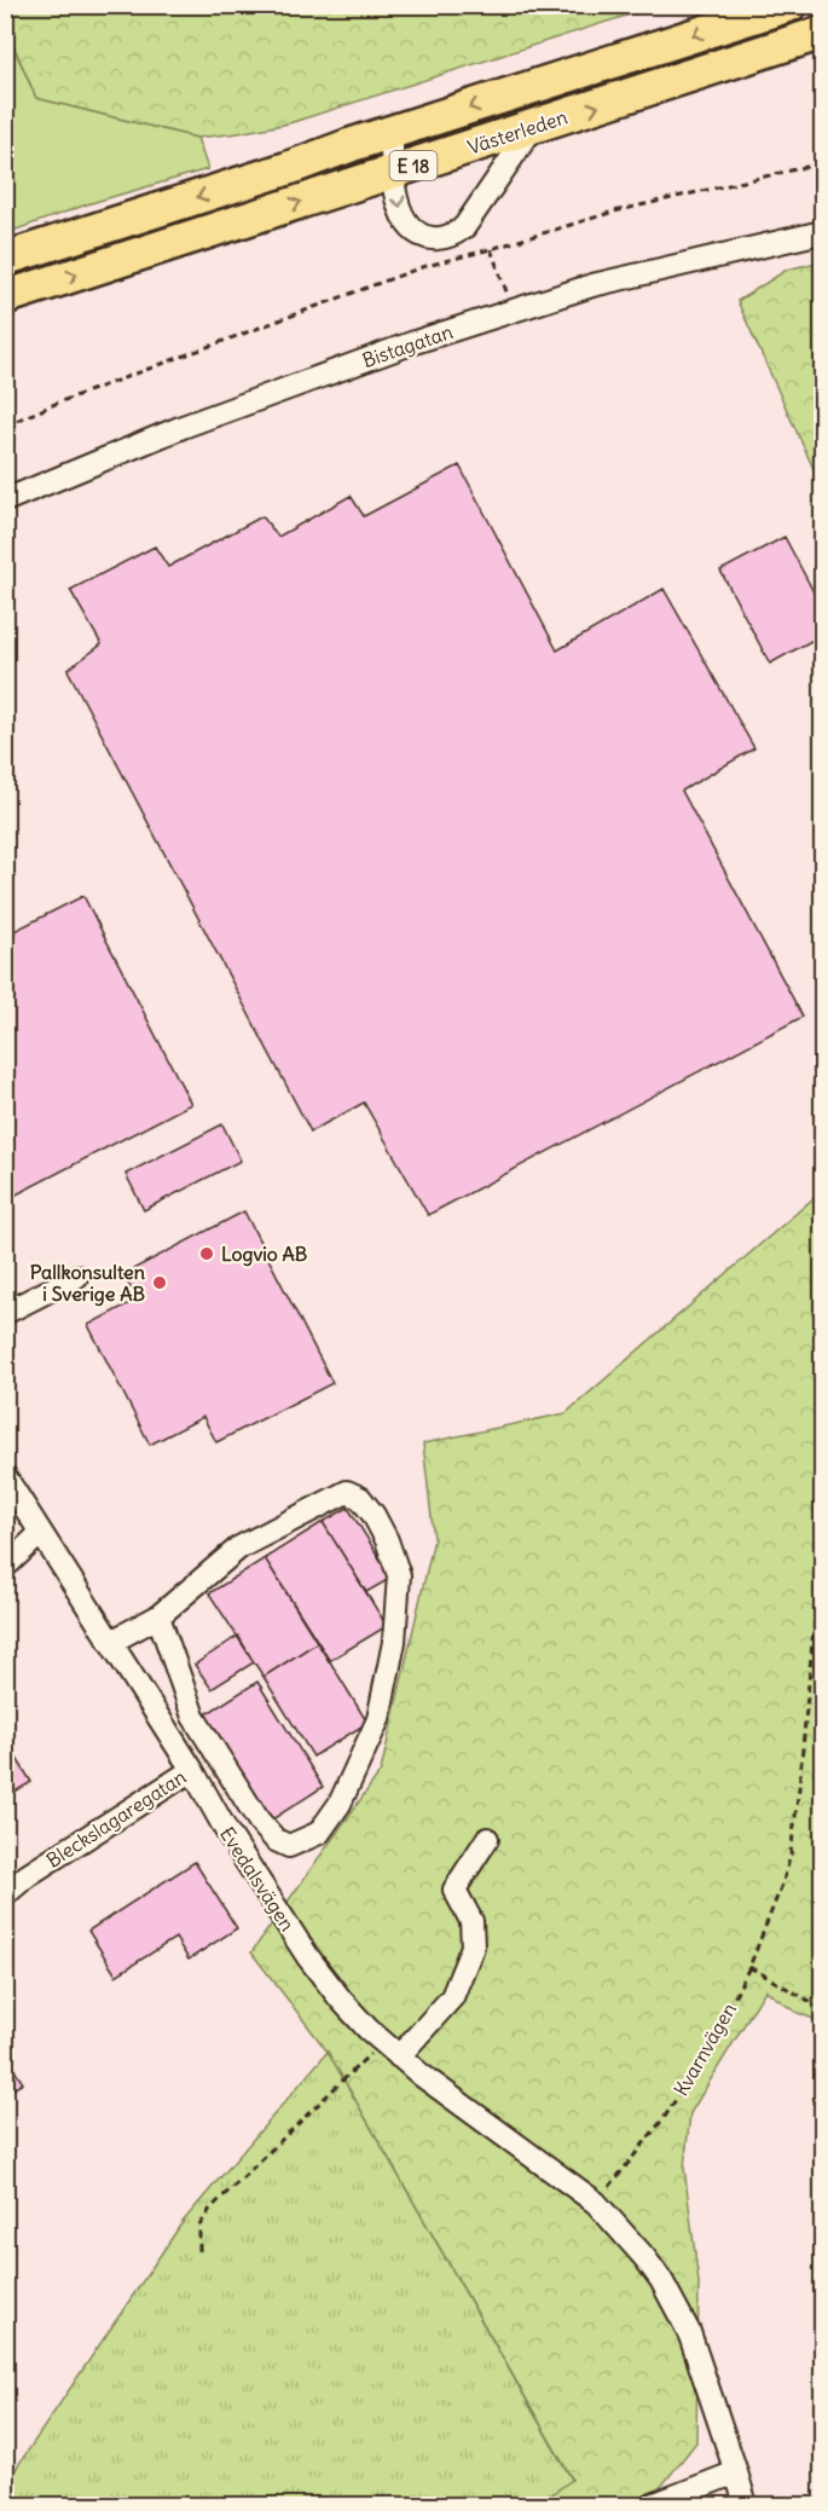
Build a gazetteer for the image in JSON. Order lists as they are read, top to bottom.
{
  "streets": {
    "highway": ["Västerleden", "E 18"],
    "street": ["Bistagatan", "Bleckslagaregatan", "Evedalsvägen"],
    "path": ["Kvarnvägen"]
  },
  "crossings": [
    ["Bleckslagaregatan", "Evedalsvägen"],
    ["Evedalsvägen", "Kvarnvägen"]
  ],
  "places": ["Logvio AB", "Pallkonsulten i Sverige AB"]
}
